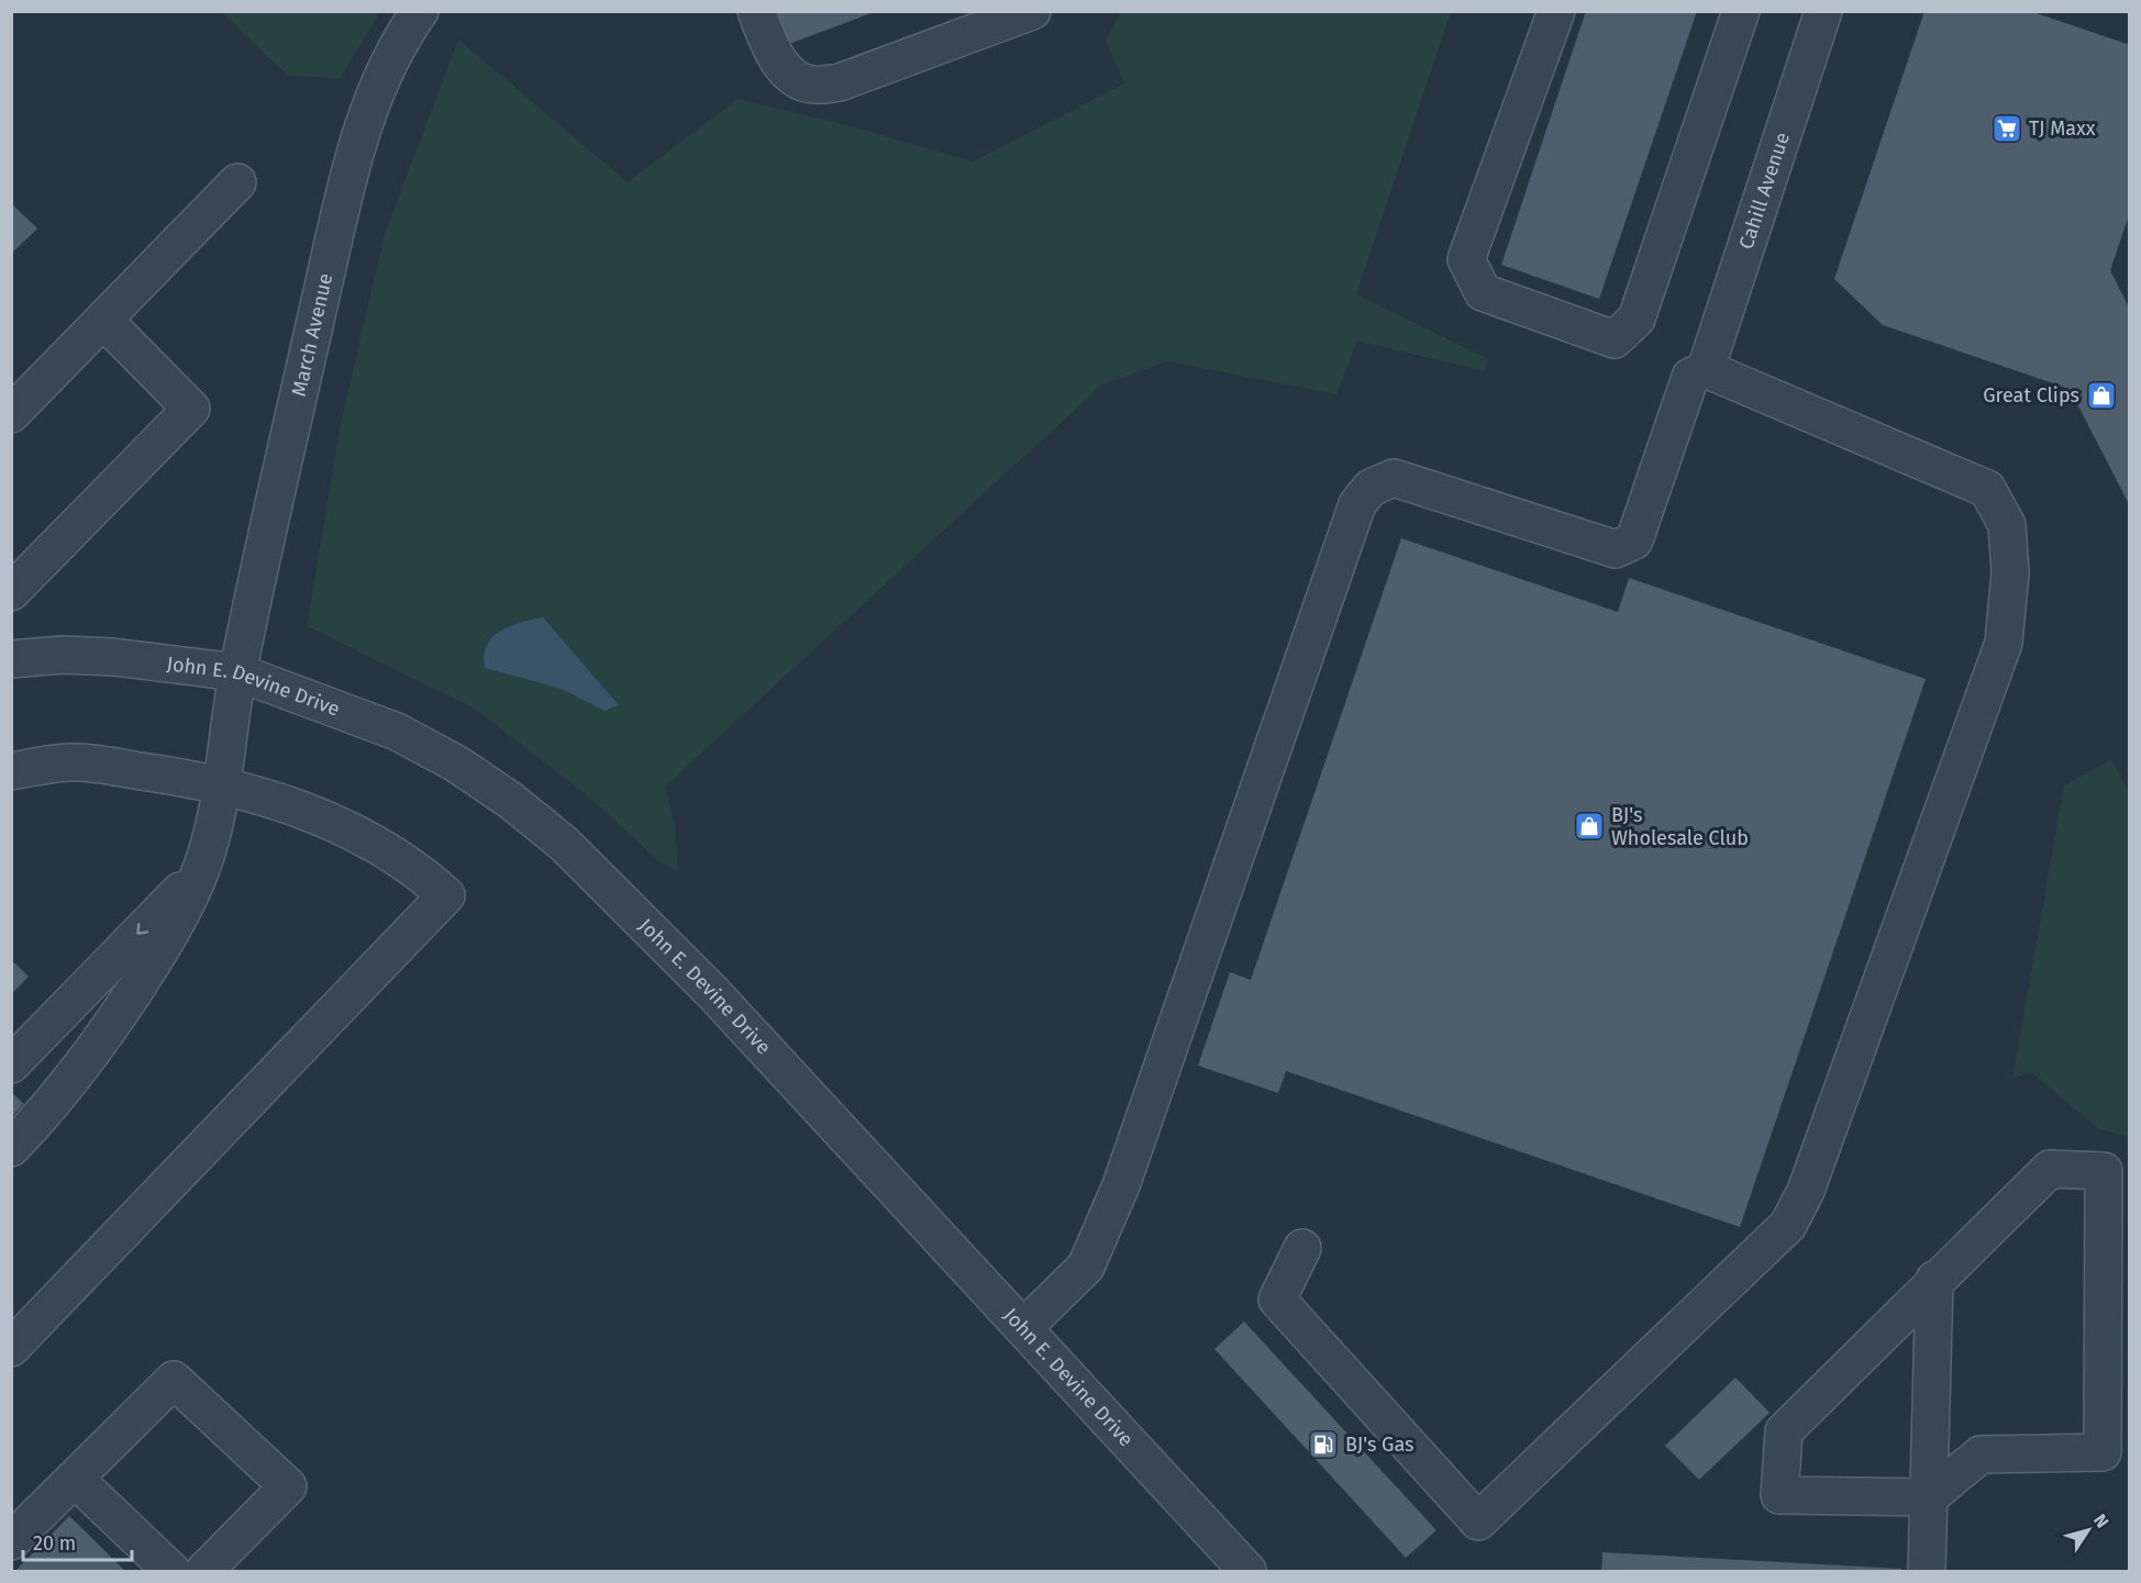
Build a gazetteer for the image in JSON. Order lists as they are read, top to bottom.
{
  "streets": {
    "street": ["Cahill Avenue", "March Avenue", "John E. Devine Drive"]
  },
  "crossings": [
    ["March Avenue", "John E. Devine Drive"]
  ],
  "places": {
    "supermarket": ["TJ Maxx"],
    "shop": ["Great Clips", "BJ's Wholesale Club"],
    "fuel station": ["BJ's Gas"]
  },
  "scale_bar": "20 m",
  "north": "top right"
}
